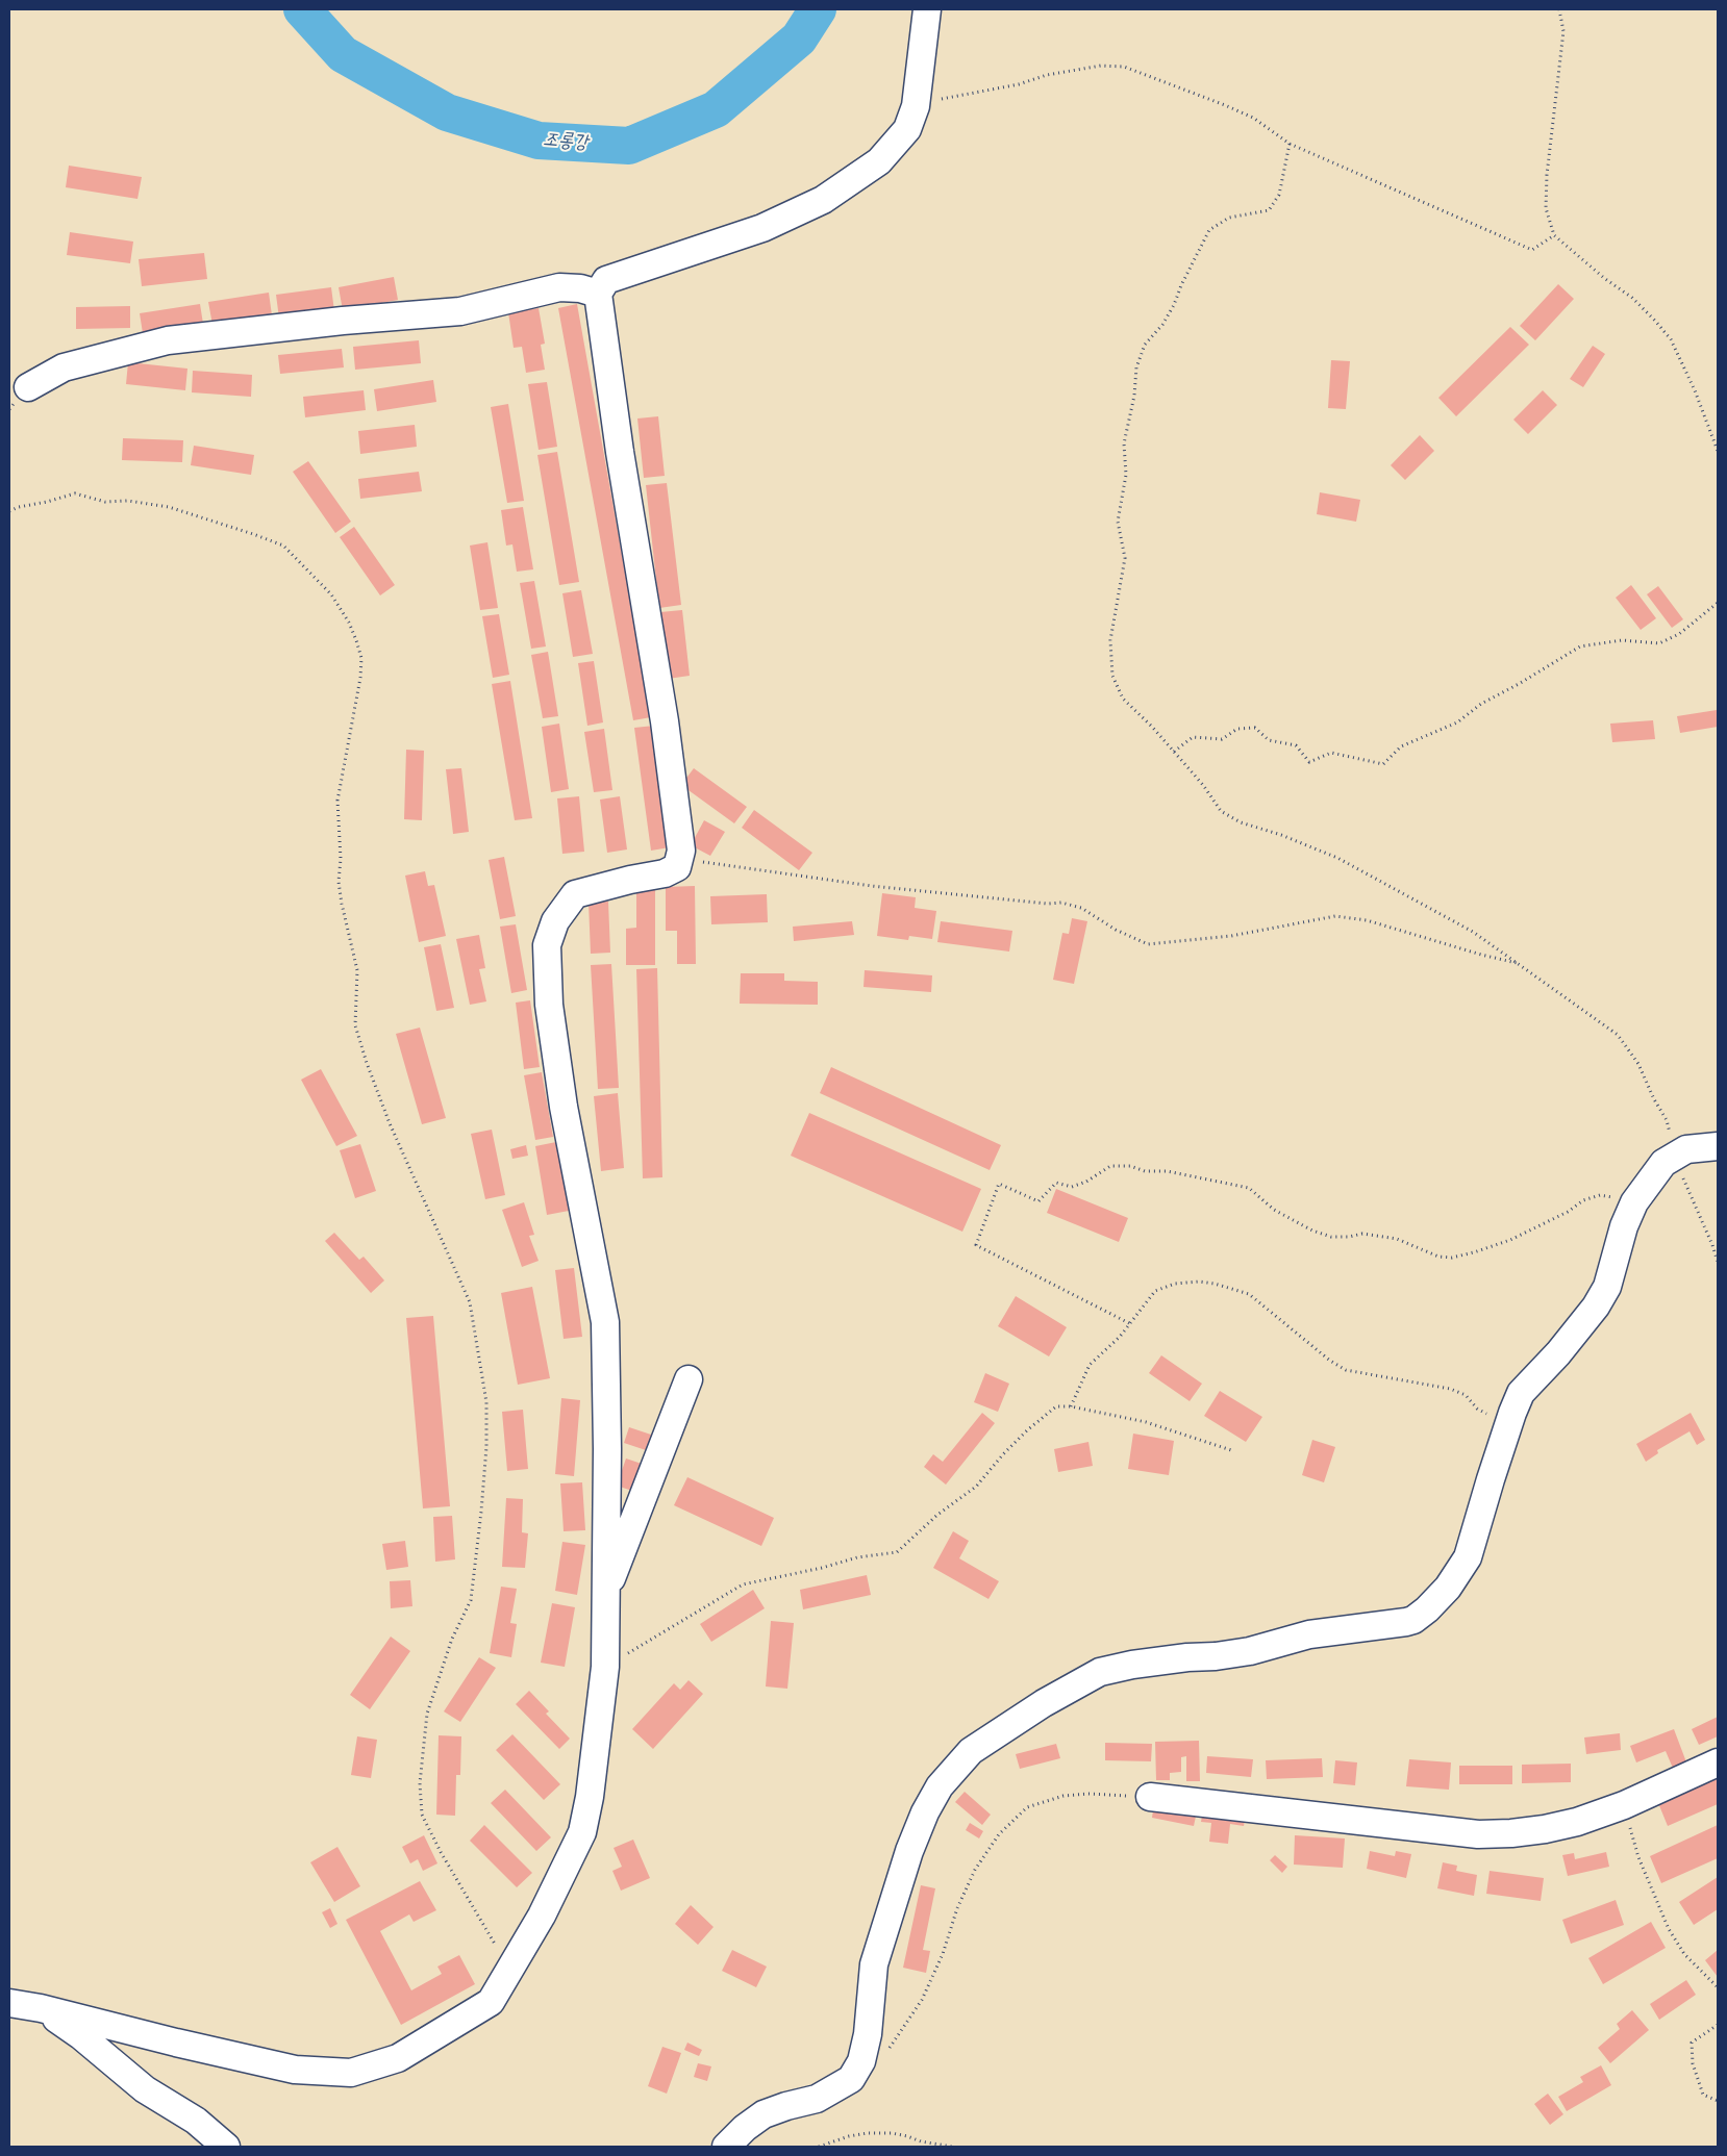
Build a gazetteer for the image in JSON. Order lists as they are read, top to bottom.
{
  "water": ["조롱강"]
}
